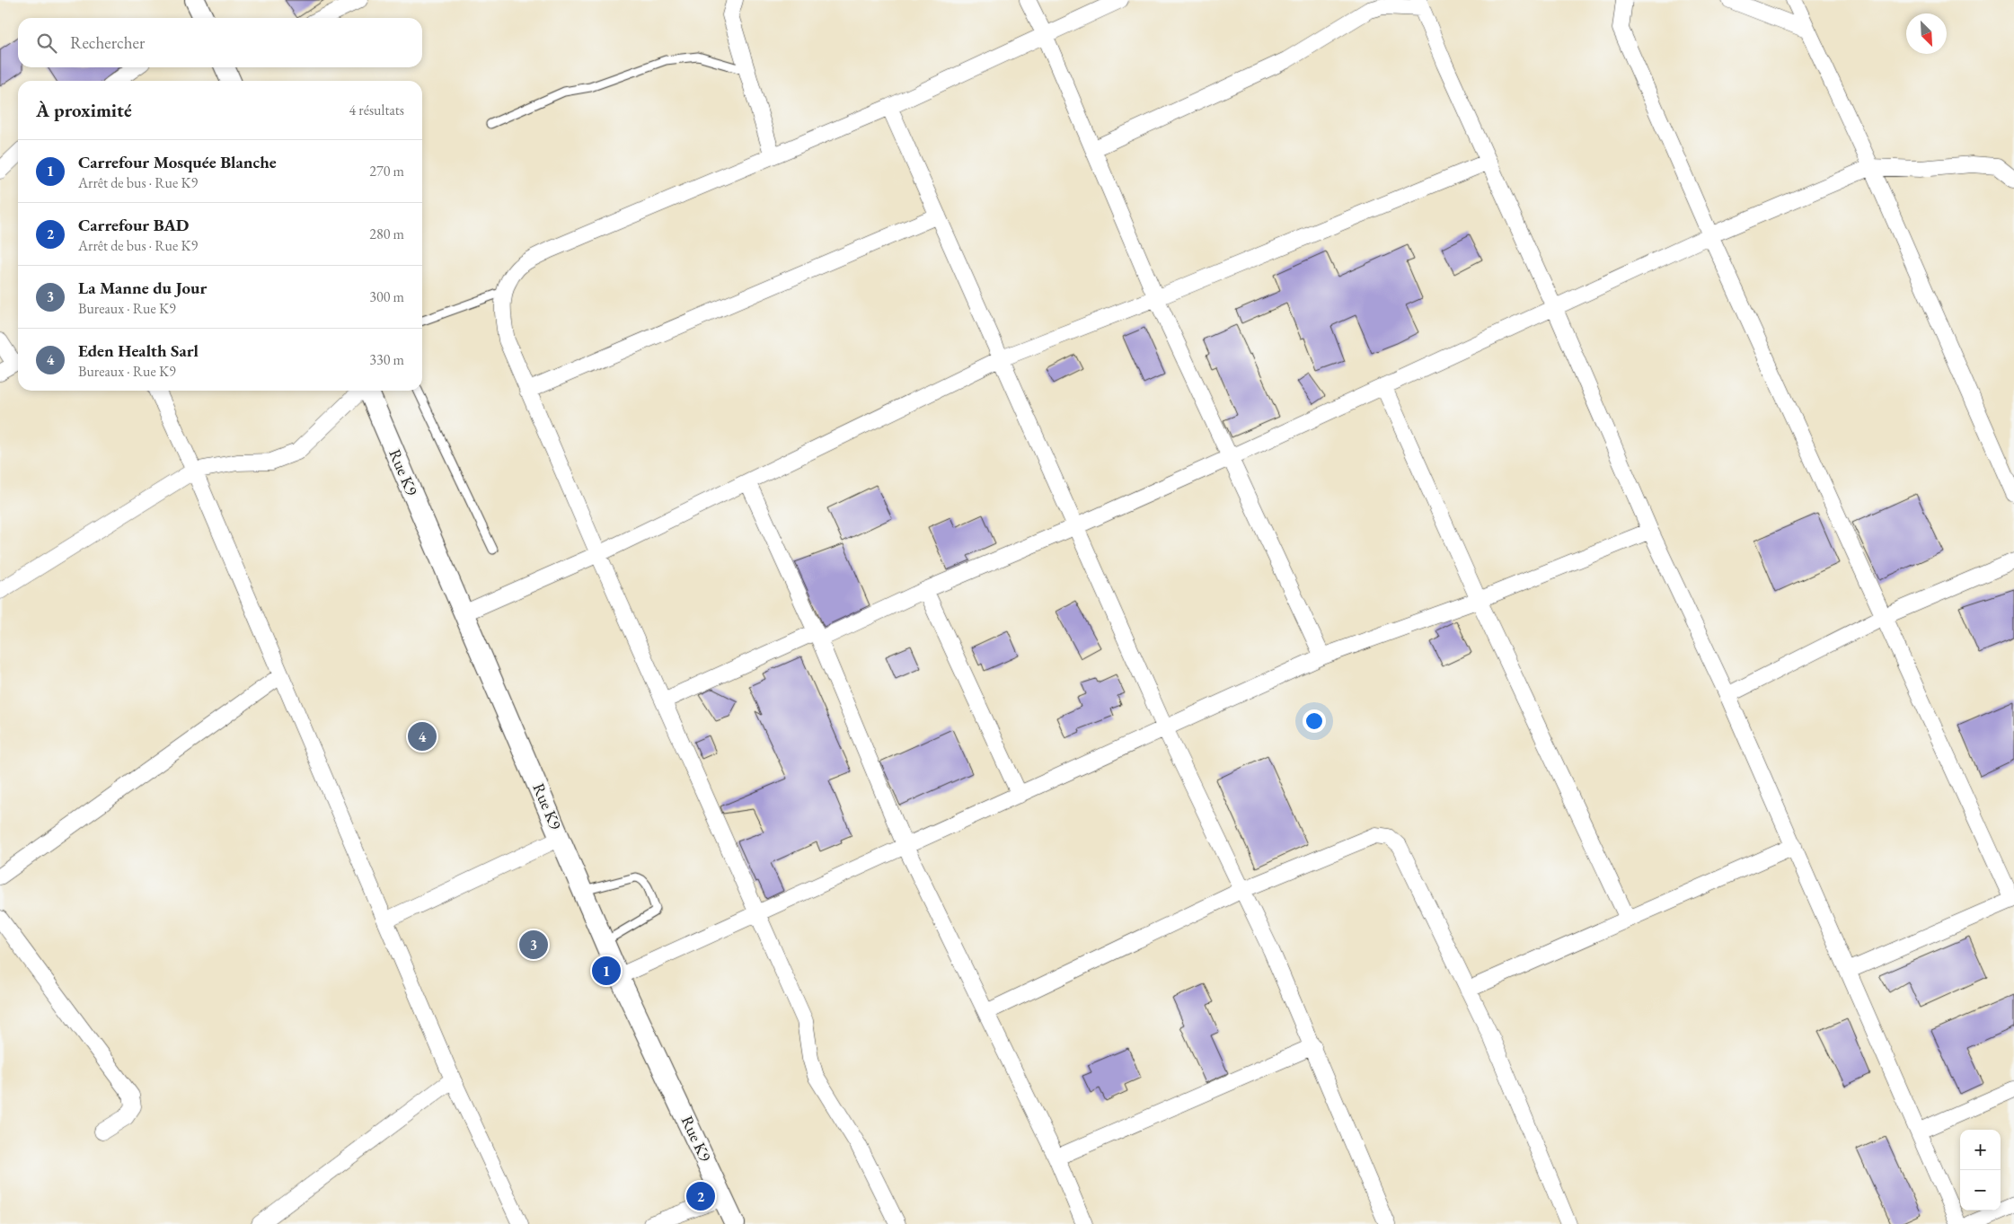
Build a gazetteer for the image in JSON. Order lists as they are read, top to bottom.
{
  "streets": {
    "street": ["Rue K9"]
  },
  "north": "bottom right",
  "page": {
    "search": "Rechercher",
    "heading": ["À proximité", "4 résultats"],
    "list": [
      {
        "mark": "1",
        "name": "Carrefour Mosquée Blanche",
        "note": "Arrêt de bus · Rue K9",
        "value": "270 m"
      },
      {
        "mark": "2",
        "name": "Carrefour BAD",
        "note": "Arrêt de bus · Rue K9",
        "value": "280 m"
      },
      {
        "mark": "3",
        "name": "La Manne du Jour",
        "note": "Bureaux · Rue K9",
        "value": "300 m"
      },
      {
        "mark": "4",
        "name": "Eden Health Sarl",
        "note": "Bureaux · Rue K9",
        "value": "330 m"
      }
    ],
    "pins": [
      "4",
      "3",
      "1",
      "2"
    ],
    "map_buttons": ["+", "−"]
  }
}
